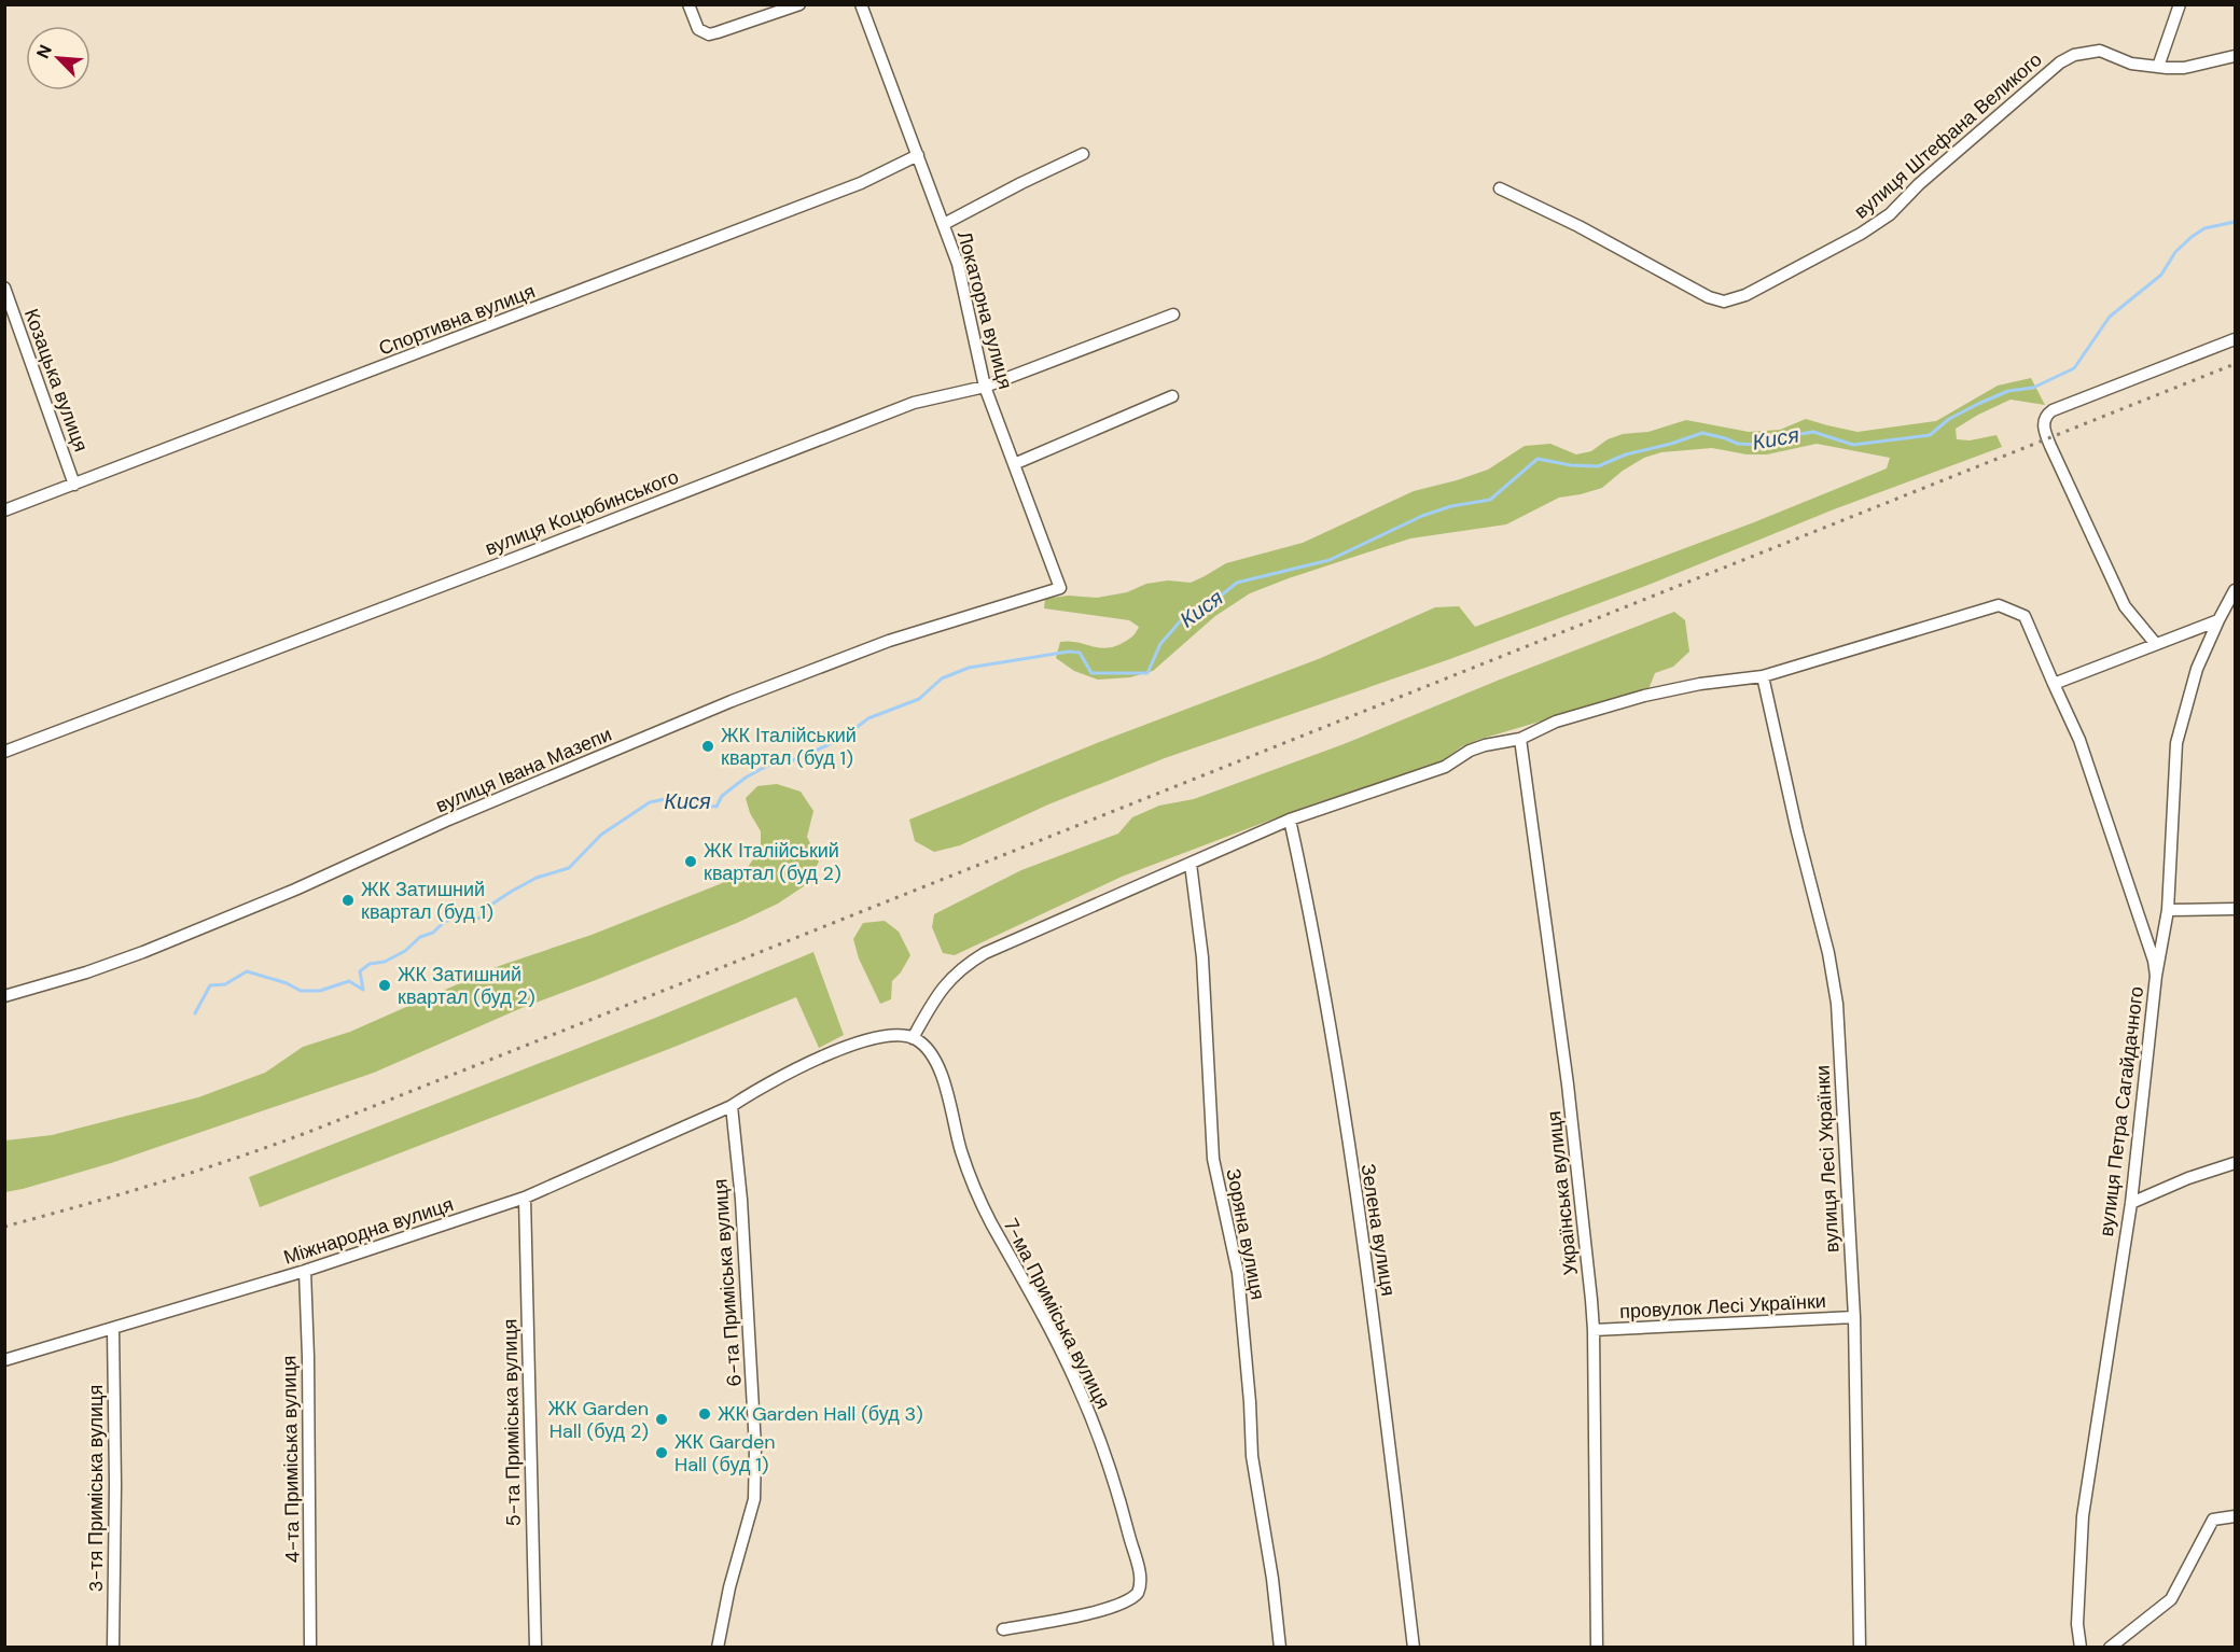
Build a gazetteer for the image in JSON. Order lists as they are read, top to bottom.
{
  "streets": {
    "street": [
      "вулиця Штефана Великого",
      "Локаторна вулиця",
      "Спортивна вулиця",
      "Козацька вулиця",
      "вулиця Коцюбинського",
      "вулиця Івана Мазепи",
      "вулиця Петра Сагайдачного",
      "вулиця Лесі Українки",
      "Українська вулиця",
      "Зелена вулиця",
      "Міжнародна вулиця",
      "Зоряна вулиця",
      "6-та Приміська вулиця",
      "провулок Лесі Українки",
      "7-ма Приміська вулиця",
      "5-та Приміська вулиця",
      "4-та Приміська вулиця",
      "3-тя Приміська вулиця"
    ]
  },
  "crossings": [
    ["Локаторна вулиця", "Спортивна вулиця"],
    ["Локаторна вулиця", "вулиця Коцюбинського"],
    ["Локаторна вулиця", "вулиця Івана Мазепи"],
    ["Спортивна вулиця", "Козацька вулиця"],
    ["вулиця Лесі Українки", "провулок Лесі Українки"],
    ["Українська вулиця", "провулок Лесі Українки"],
    ["Міжнародна вулиця", "6-та Приміська вулиця"],
    ["Міжнародна вулиця", "7-ма Приміська вулиця"],
    ["Міжнародна вулиця", "5-та Приміська вулиця"],
    ["Міжнародна вулиця", "4-та Приміська вулиця"],
    ["Міжнародна вулиця", "3-тя Приміська вулиця"]
  ],
  "water": ["Кися"],
  "places": [
    "ЖК Італійський квартал (буд 1)",
    "ЖК Італійський квартал (буд 2)",
    "ЖК Затишний квартал (буд 1)",
    "ЖК Затишний квартал (буд 2)",
    "ЖК Garden Hall (буд 3)",
    "ЖК Garden Hall (буд 2)",
    "ЖК Garden Hall (буд 1)"
  ],
  "north": "top left"
}
